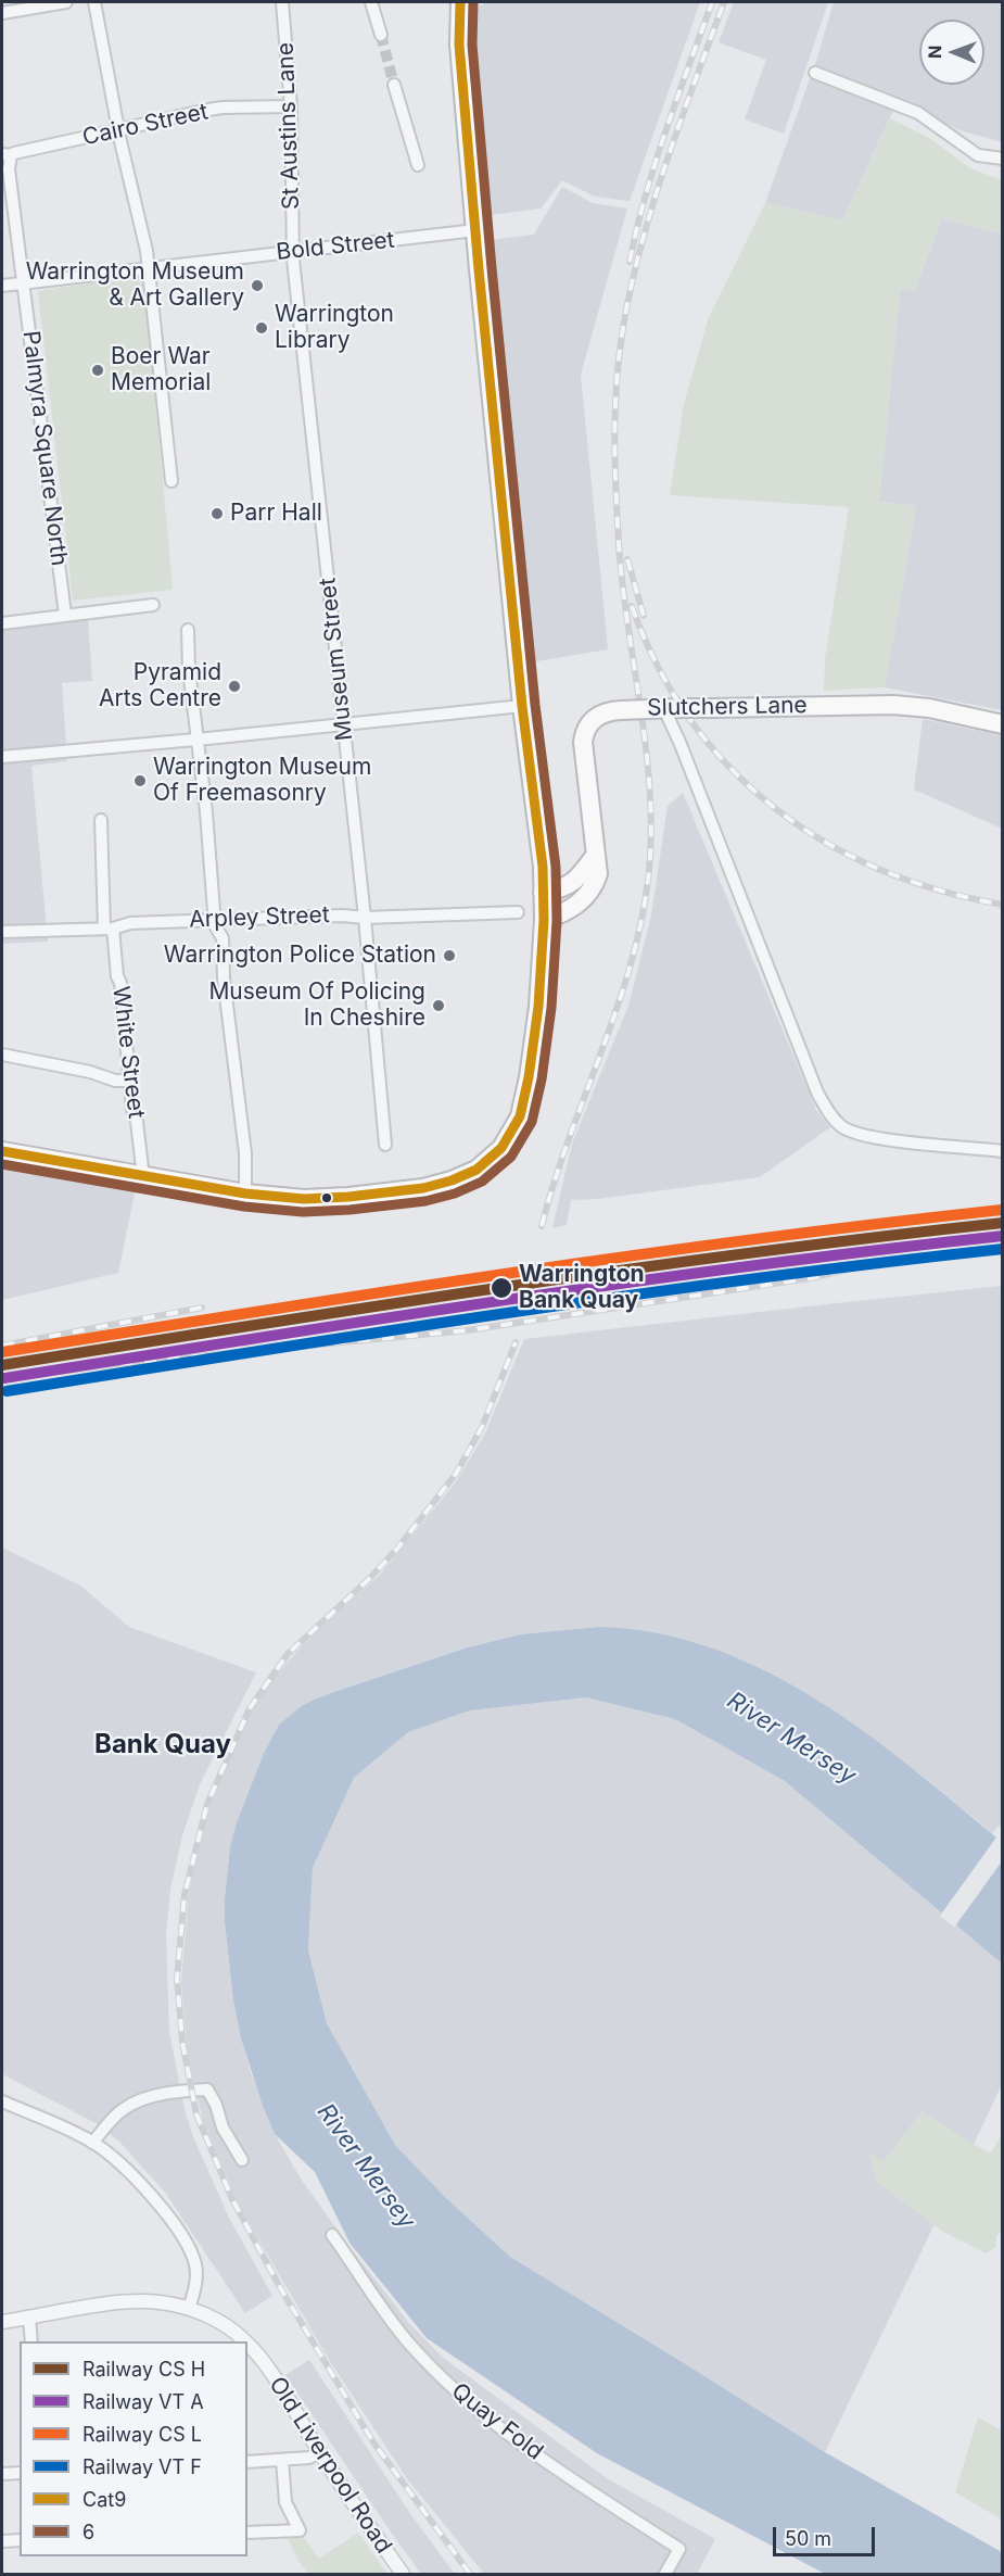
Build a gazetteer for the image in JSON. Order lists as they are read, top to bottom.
{
  "streets": {
    "highway": ["Slutchers Lane"],
    "street": [
      "Cairo Street",
      "St Austins Lane",
      "Bold Street",
      "Palmyra Square North",
      "Museum Street",
      "Arpley Street",
      "White Street",
      "Quay Fold",
      "Old Liverpool Road"
    ]
  },
  "crossings": [
    ["Cairo Street", "St Austins Lane"],
    ["Cairo Street", "Palmyra Square North"],
    ["St Austins Lane", "Bold Street"],
    ["St Austins Lane", "Museum Street"],
    ["Bold Street", "Palmyra Square North"],
    ["Bold Street", "Museum Street"],
    ["Museum Street", "Arpley Street"],
    ["Arpley Street", "White Street"]
  ],
  "districts": ["Bank Quay"],
  "water": ["River Mersey"],
  "places": [
    "Warrington Museum & Art Gallery",
    "Warrington Library",
    "Boer War Memorial",
    "Parr Hall",
    "Pyramid Arts Centre",
    "Warrington Museum Of Freemasonry",
    "Warrington Police Station",
    "Museum Of Policing In Cheshire",
    "Warrington Bank Quay"
  ],
  "lines": ["transit line Cat9", "transit line 6"],
  "legend": [
    "Railway CS H",
    "Railway VT A",
    "Railway CS L",
    "Railway VT F",
    "Cat9",
    "6"
  ],
  "scale_bar": "50 m",
  "north": "left"
}
